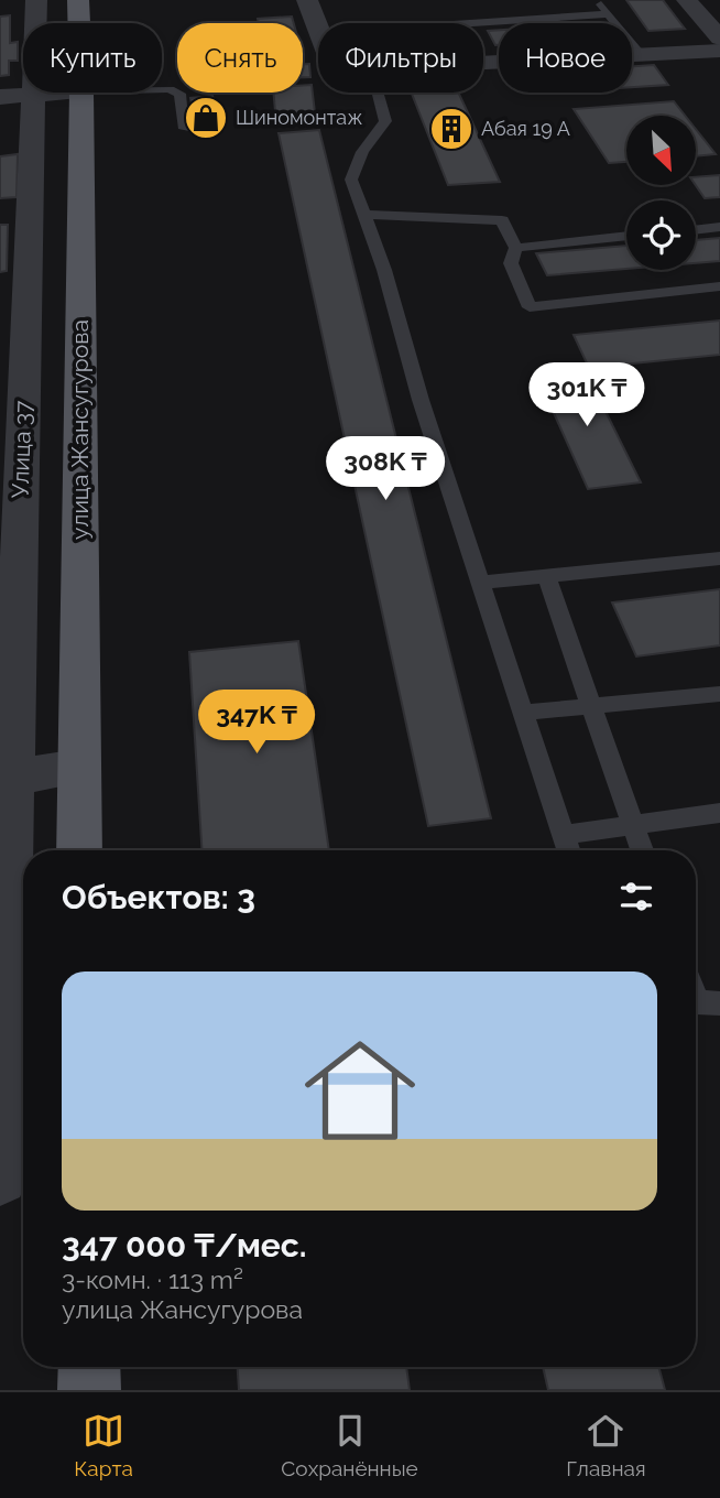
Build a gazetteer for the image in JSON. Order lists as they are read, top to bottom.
{
  "streets": {
    "main road": ["улица Жансугурова"],
    "street": ["Улица 37"]
  },
  "places": {
    "shop": ["Шиномонтаж"],
    "building": ["Абая 19 А"]
  },
  "north": "bottom right",
  "page": {
    "chip": [
      "Купить",
      "Снять",
      "Фильтры",
      "Новое"
    ],
    "price": ["301K ₸", "308K ₸", "347K ₸"],
    "heading": "Объектов: 3",
    "list": [
      {
        "name": "347 000 ₸/мес.",
        "note": "3-комн. · 113 m² · улица Жансугурова"
      }
    ],
    "tabs": ["Карта", "Сохранённые", "Главная"]
  }
}
